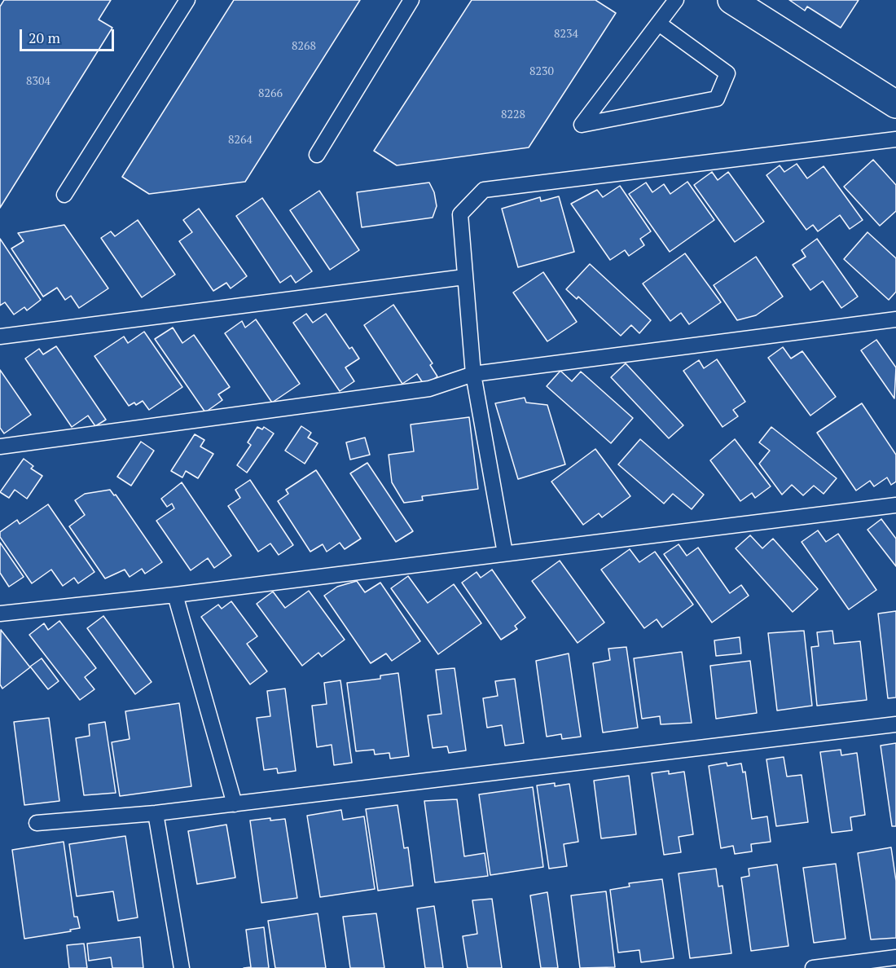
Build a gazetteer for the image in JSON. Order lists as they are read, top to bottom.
{
  "house_numbers": [
    "8234",
    "8268",
    "8230",
    "8304",
    "8266",
    "8228",
    "8264"
  ],
  "scale_bar": "20 m"
}
